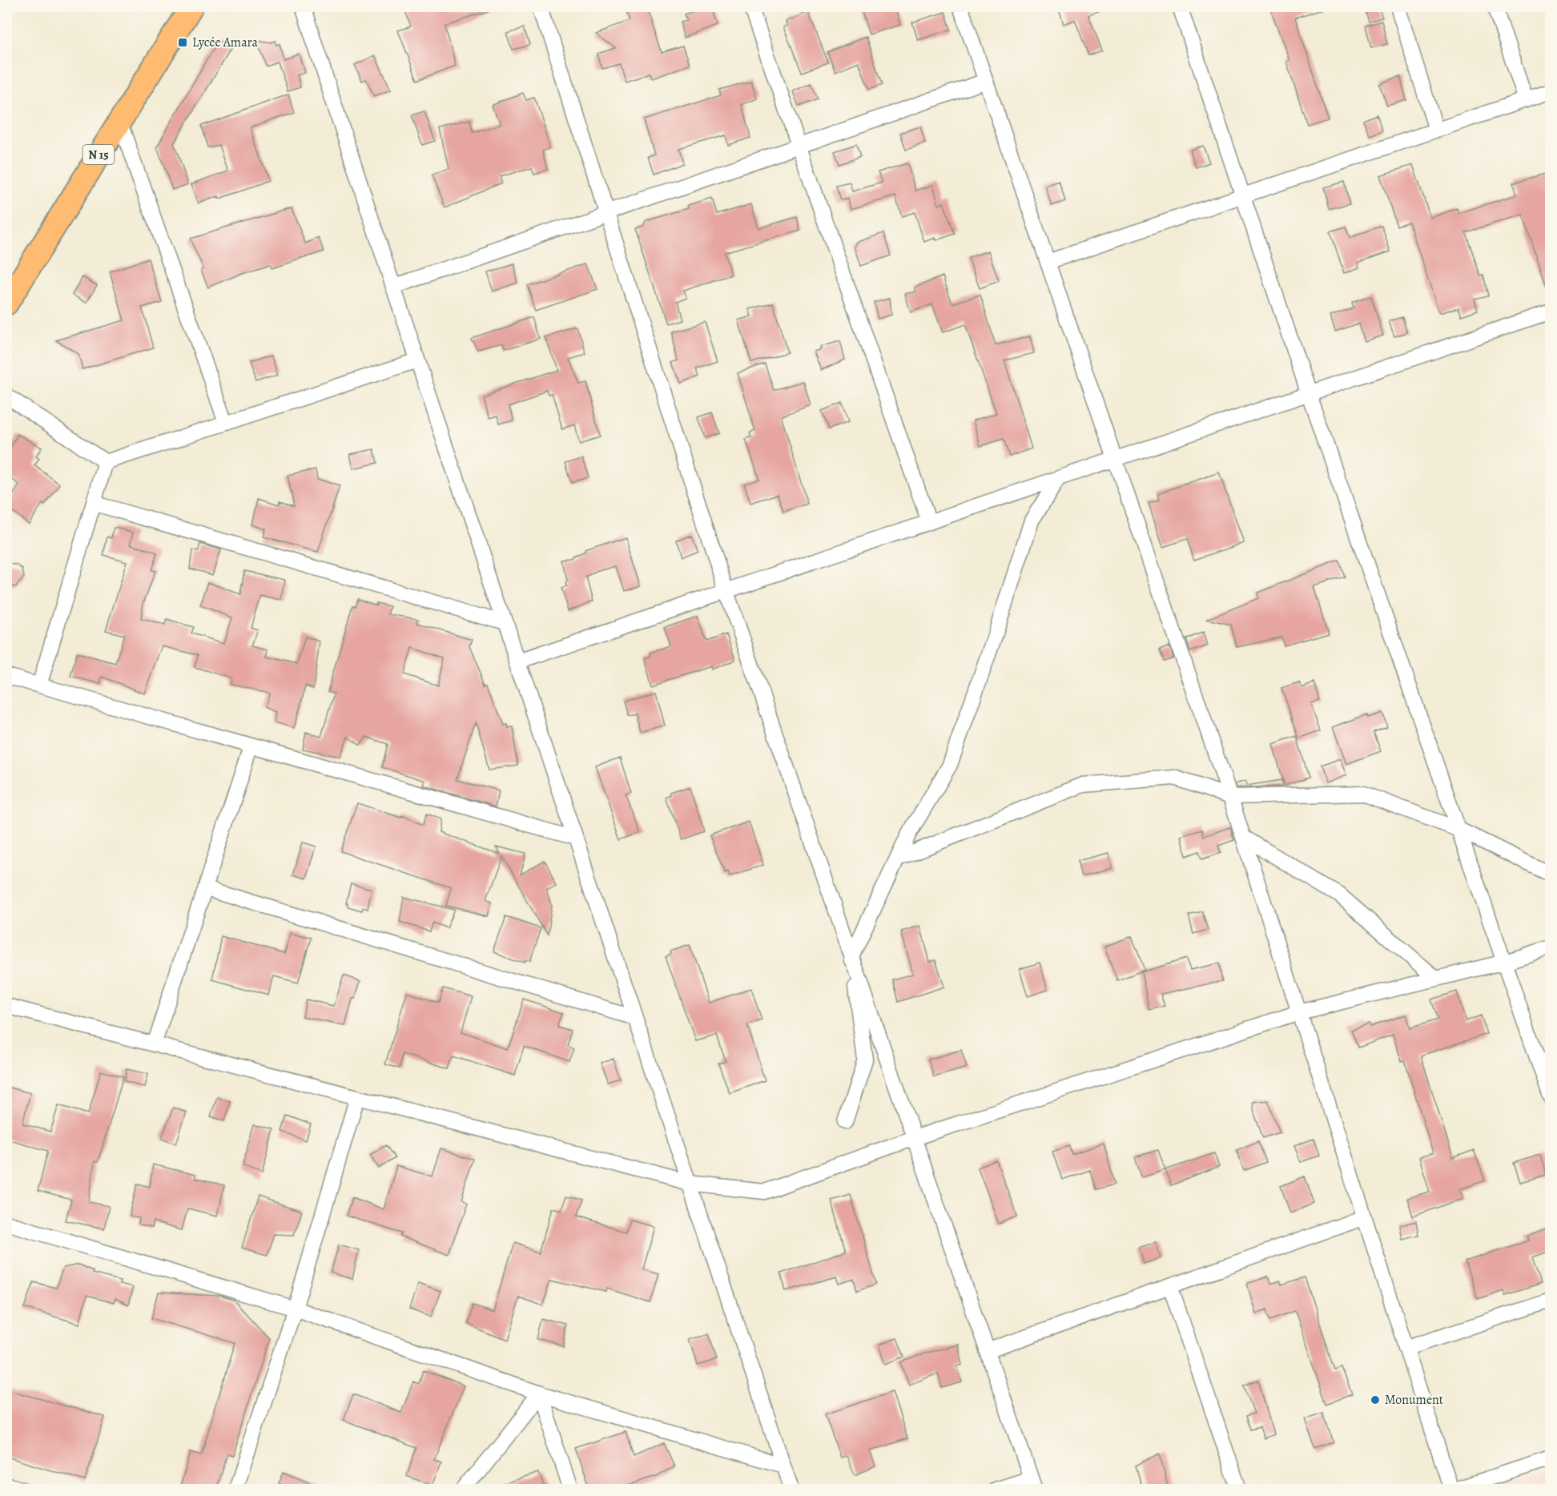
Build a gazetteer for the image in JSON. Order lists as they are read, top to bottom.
{
  "streets": {
    "main road": ["N 15"]
  },
  "places": {
    "transit": ["Lycée Amara"],
    "other": ["Monument"]
  }
}
